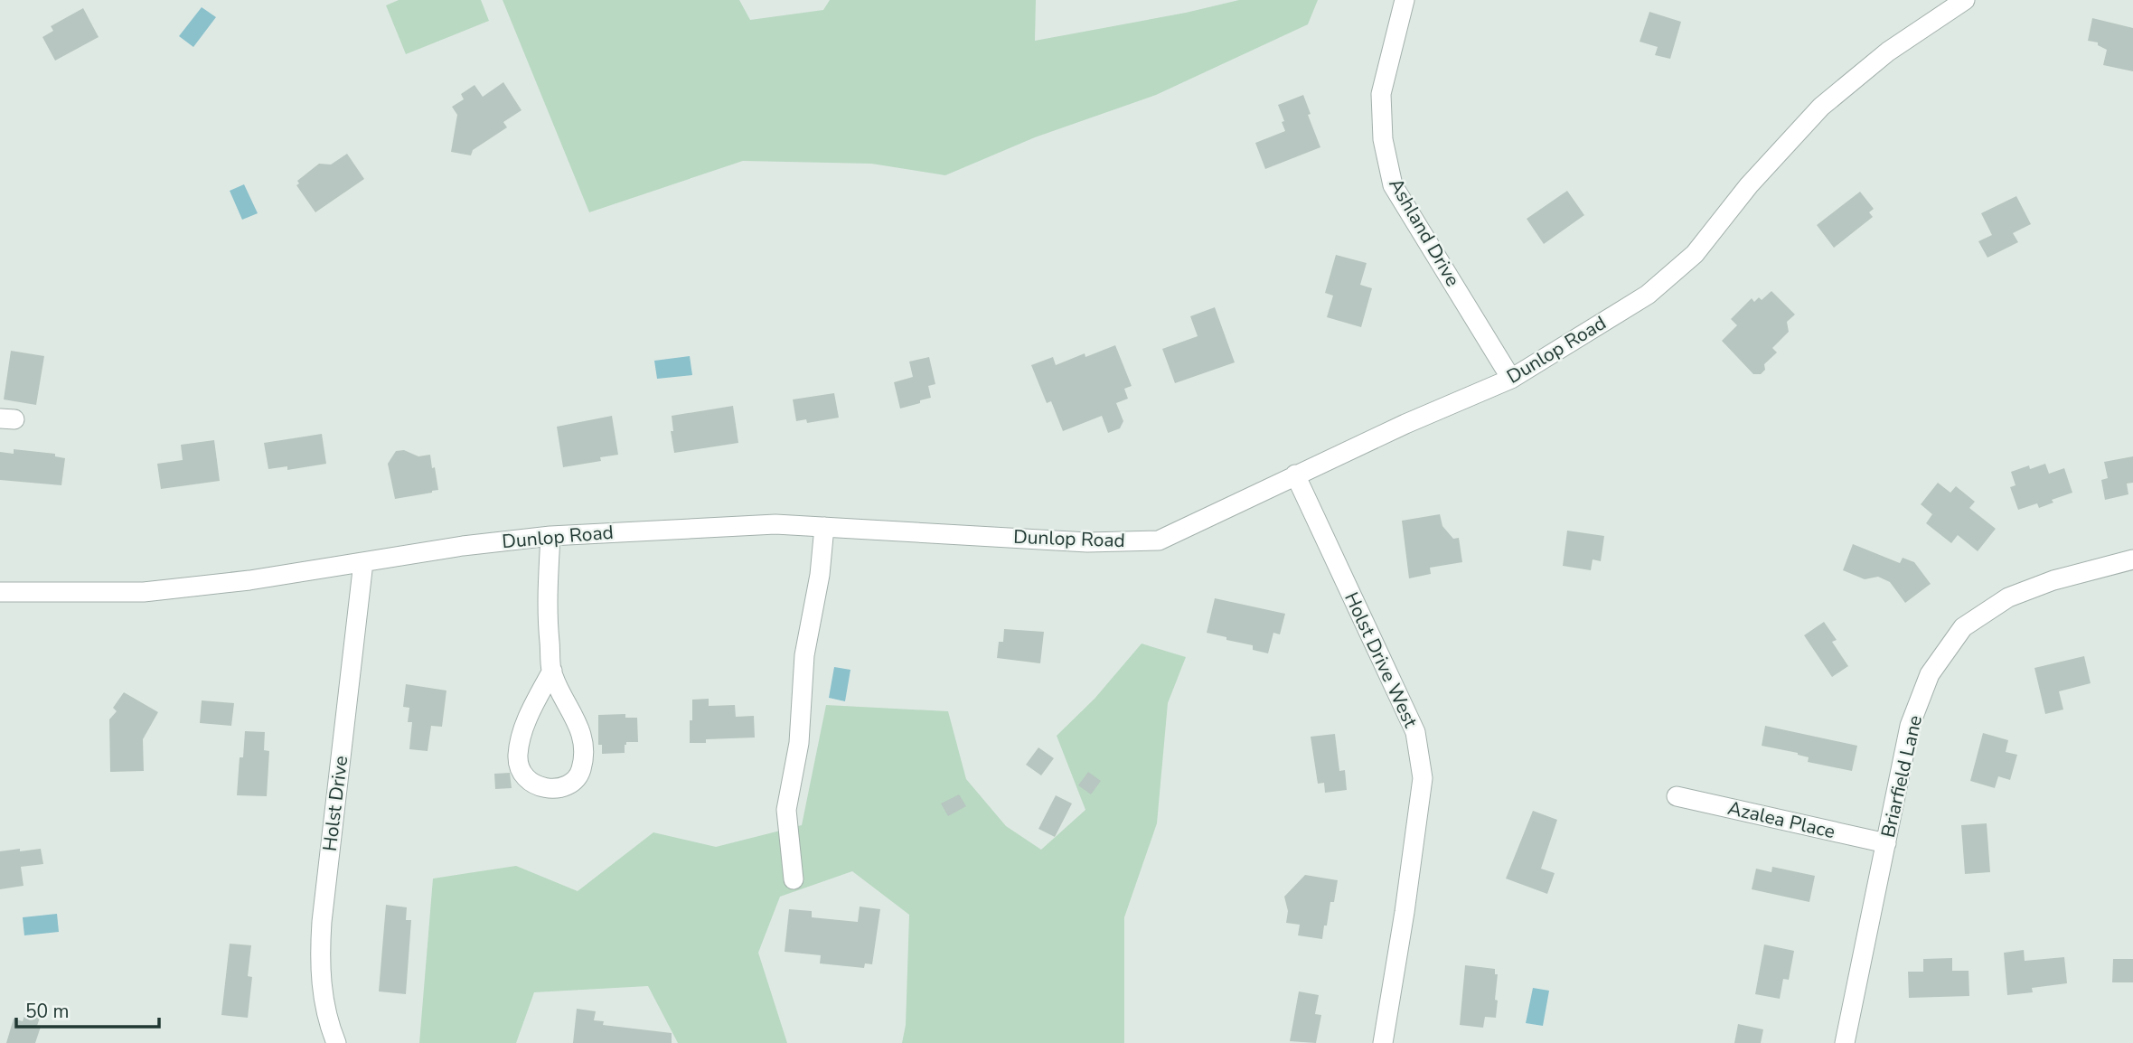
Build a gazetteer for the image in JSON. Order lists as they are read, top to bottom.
{
  "streets": {
    "street": [
      "Ashland Drive",
      "Dunlop Road",
      "Holst Drive West",
      "Briarfield Lane",
      "Holst Drive",
      "Azalea Place"
    ]
  },
  "crossings": [
    ["Ashland Drive", "Dunlop Road"],
    ["Dunlop Road", "Holst Drive West"],
    ["Dunlop Road", "Holst Drive"],
    ["Briarfield Lane", "Azalea Place"]
  ],
  "scale_bar": "50 m"
}
